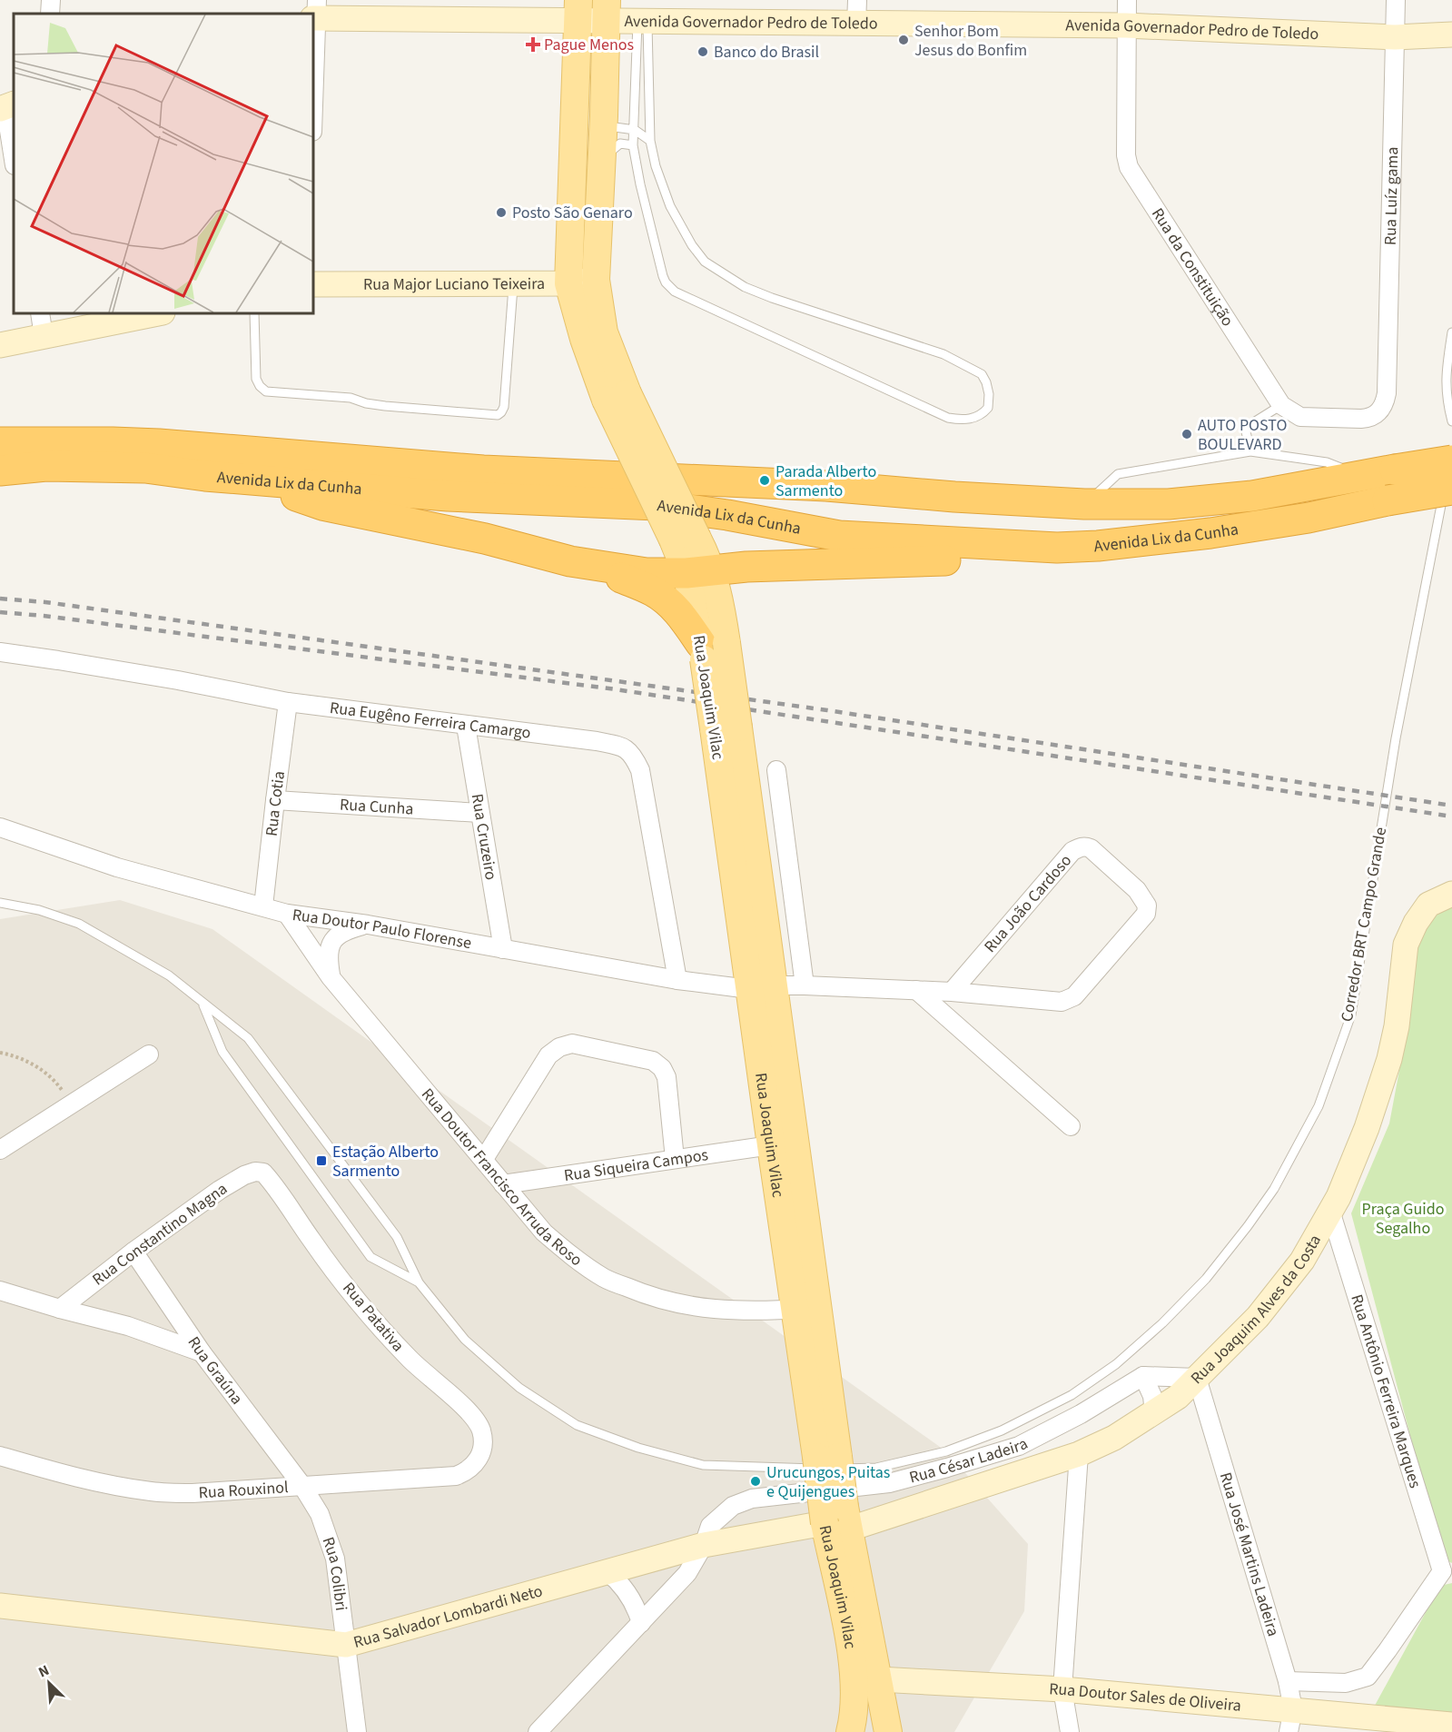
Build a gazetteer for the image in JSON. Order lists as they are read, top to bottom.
{
  "streets": {
    "highway": ["Avenida Lix da Cunha"],
    "main road": [
      "Avenida Governador Pedro de Toledo",
      "Rua Major Luciano Teixeira",
      "Rua Joaquim Vilac",
      "Rua Joaquim Alves da Costa",
      "Rua Salvador Lombardi Neto",
      "Rua Doutor Sales de Oliveira"
    ],
    "street": [
      "Rua Luíz gama",
      "Rua da Constituição",
      "Rua Eugêno Ferreira Camargo",
      "Rua Cotia",
      "Rua Cunha",
      "Rua Cruzeiro",
      "Rua João Cardoso",
      "Rua Doutor Paulo Florense",
      "Rua Siqueira Campos",
      "Rua Doutor Francisco Arruda Roso",
      "Rua Constantino Magna",
      "Rua Patativa",
      "Rua Graúna",
      "Rua Antônio Ferreira Marques",
      "Rua César Ladeira",
      "Rua Rouxinol",
      "Rua José Martins Ladeira",
      "Rua Colibri"
    ],
    "lane": ["Corredor BRT Campo Grande"]
  },
  "crossings": [
    ["Avenida Governador Pedro de Toledo", "Rua Luíz gama"],
    ["Avenida Governador Pedro de Toledo", "Rua da Constituição"],
    ["Rua Luíz gama", "Rua da Constituição"],
    ["Avenida Lix da Cunha", "Corredor BRT Campo Grande"],
    ["Rua Joaquim Vilac", "Rua João Cardoso"],
    ["Rua Joaquim Vilac", "Corredor BRT Campo Grande"],
    ["Rua Joaquim Vilac", "Rua Doutor Paulo Florense"],
    ["Rua Joaquim Vilac", "Rua Siqueira Campos"],
    ["Rua Joaquim Vilac", "Rua Doutor Francisco Arruda Roso"],
    ["Rua Joaquim Vilac", "Rua Joaquim Alves da Costa"],
    ["Rua Joaquim Vilac", "Rua Salvador Lombardi Neto"],
    ["Rua Joaquim Vilac", "Rua Doutor Sales de Oliveira"],
    ["Rua Eugêno Ferreira Camargo", "Rua Cotia"],
    ["Rua Eugêno Ferreira Camargo", "Rua Cruzeiro"],
    ["Rua Eugêno Ferreira Camargo", "Rua Doutor Paulo Florense"],
    ["Rua Cotia", "Rua Cunha"],
    ["Rua Cotia", "Rua Doutor Paulo Florense"],
    ["Rua Cunha", "Rua Cruzeiro"],
    ["Rua Cruzeiro", "Rua Doutor Paulo Florense"],
    ["Rua João Cardoso", "Rua Doutor Paulo Florense"],
    ["Rua Doutor Paulo Florense", "Rua Doutor Francisco Arruda Roso"],
    ["Rua Siqueira Campos", "Rua Doutor Francisco Arruda Roso"],
    ["Rua Constantino Magna", "Rua Patativa"],
    ["Rua Constantino Magna", "Rua Graúna"],
    ["Rua Joaquim Alves da Costa", "Rua Antônio Ferreira Marques"],
    ["Rua Joaquim Alves da Costa", "Rua José Martins Ladeira"],
    ["Rua Joaquim Alves da Costa", "Rua Salvador Lombardi Neto"],
    ["Rua Patativa", "Rua Rouxinol"],
    ["Rua Graúna", "Rua Rouxinol"],
    ["Rua Graúna", "Rua Colibri"],
    ["Rua César Ladeira", "Rua Salvador Lombardi Neto"],
    ["Rua Rouxinol", "Rua Colibri"],
    ["Rua José Martins Ladeira", "Rua Doutor Sales de Oliveira"],
    ["Rua Colibri", "Rua Salvador Lombardi Neto"]
  ],
  "parks": ["Praça Guido Segalho"],
  "places": {
    "other": [
      "Senhor Bom Jesus do Bonfim",
      "Banco do Brasil",
      "Posto São Genaro",
      "AUTO POSTO BOULEVARD",
      "Parada Alberto Sarmento",
      "Urucungos, Puitas e Quijengues"
    ],
    "health": ["Pague Menos"],
    "transit": ["Estação Alberto Sarmento"]
  },
  "north": "top left"
}
